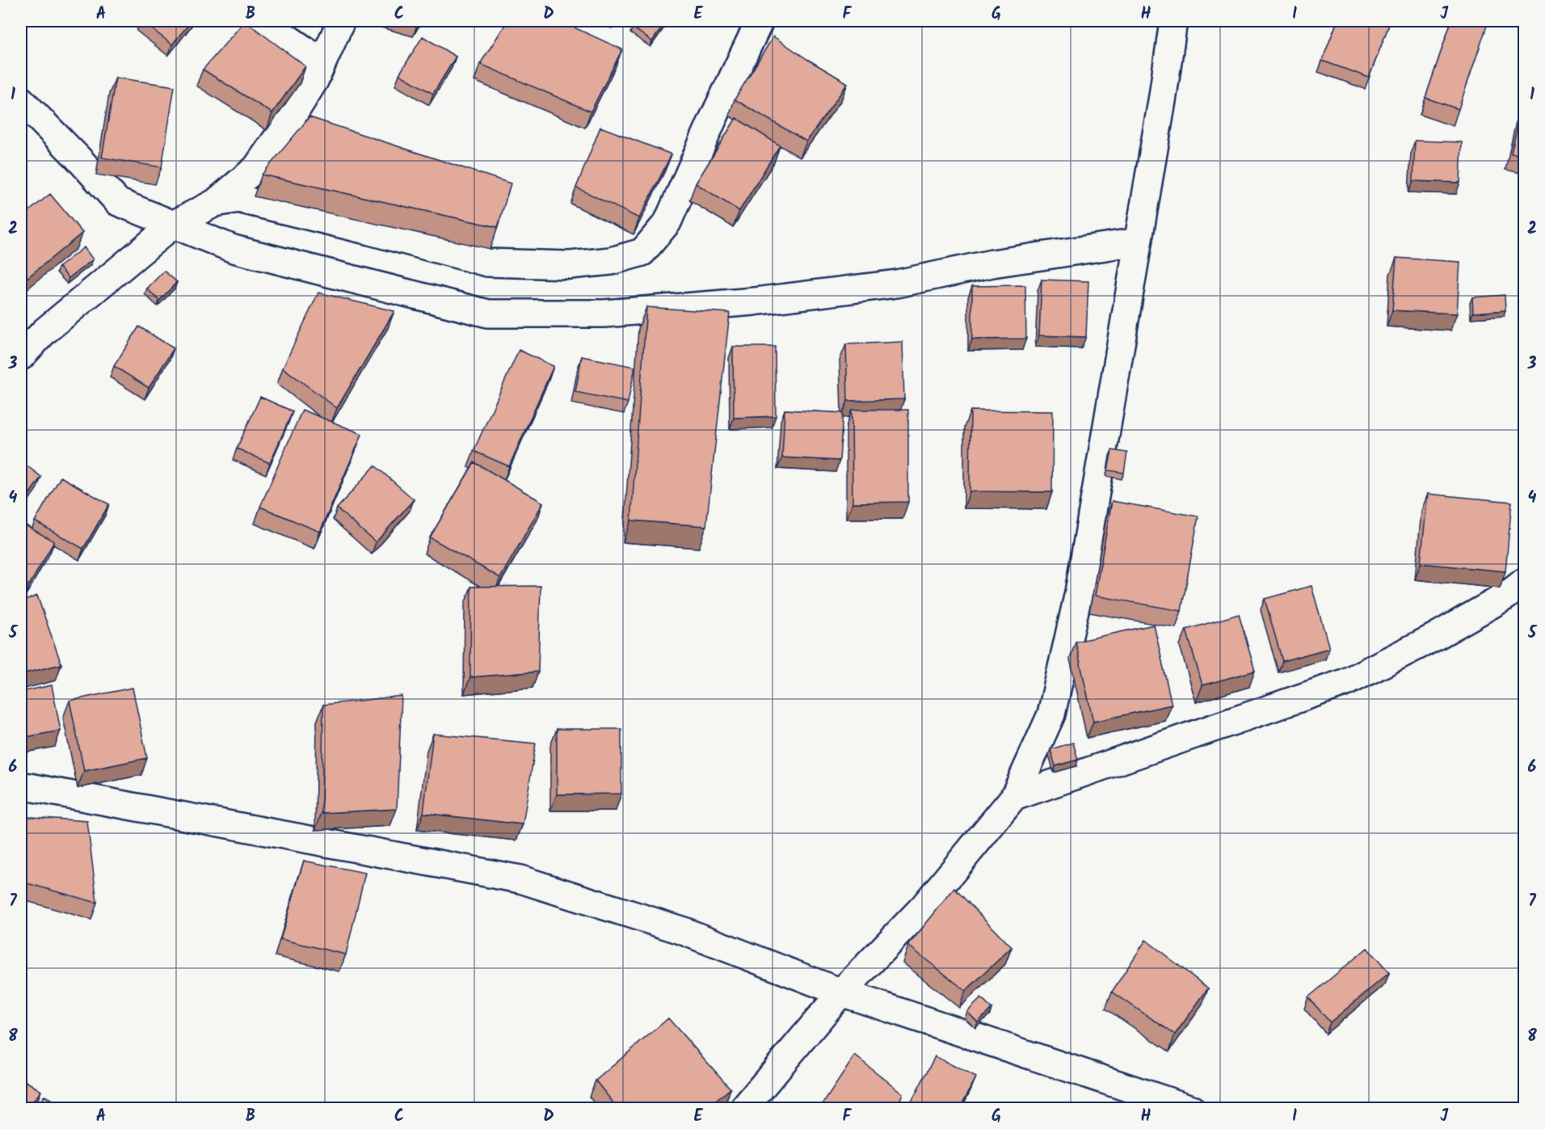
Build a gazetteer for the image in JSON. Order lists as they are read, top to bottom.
{
  "grid": {
    "columns": [
      "A",
      "B",
      "C",
      "D",
      "E",
      "F",
      "G",
      "H",
      "I",
      "J"
    ],
    "rows": [
      "1",
      "2",
      "3",
      "4",
      "5",
      "6",
      "7",
      "8"
    ]
  }
}
